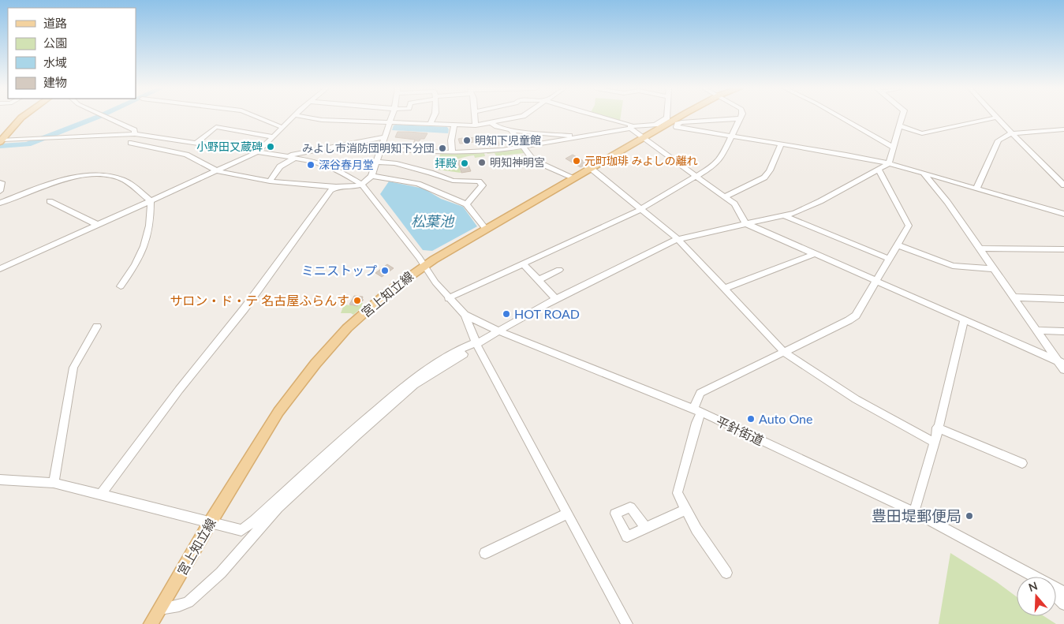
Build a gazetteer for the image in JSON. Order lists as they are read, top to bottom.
{
  "streets": {
    "main road": ["宮上知立線"],
    "street": ["平針街道"]
  },
  "crossings": [
    ["宮上知立線", "平針街道"]
  ],
  "water": ["松葉池"],
  "places": [
    "明知下児童館",
    "小野田又蔵碑",
    "みよし市消防団明知下分団",
    "元町珈琲 みよしの離れ",
    "明知神明宮",
    "拝殿",
    "深谷春月堂",
    "ミニストップ",
    "サロン・ド・テ 名古屋ふらんす",
    "HOT ROAD",
    "Auto One",
    "豊田堤郵便局"
  ],
  "legend": [
    "道路",
    "公園",
    "水域",
    "建物"
  ],
  "north": "top"
}
